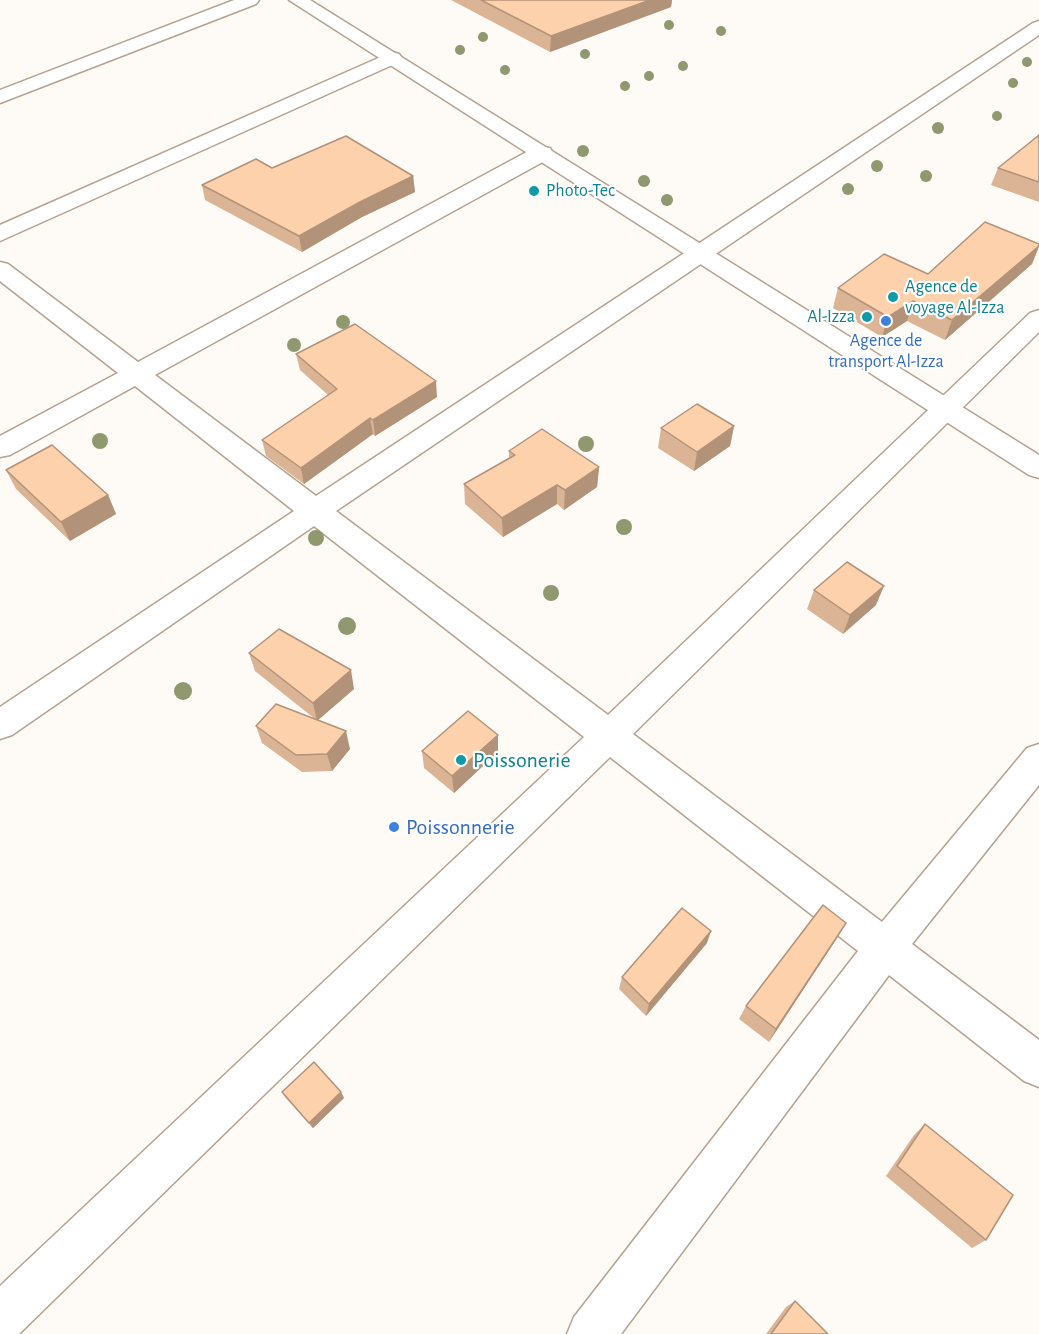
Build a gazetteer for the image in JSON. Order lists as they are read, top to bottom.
{
  "places": [
    "Photo-Tec",
    "Agence de voyage Al-Izza",
    "Al-Izza",
    "Agence de transport Al-Izza",
    "Poissonerie",
    "Poissonnerie"
  ]
}
